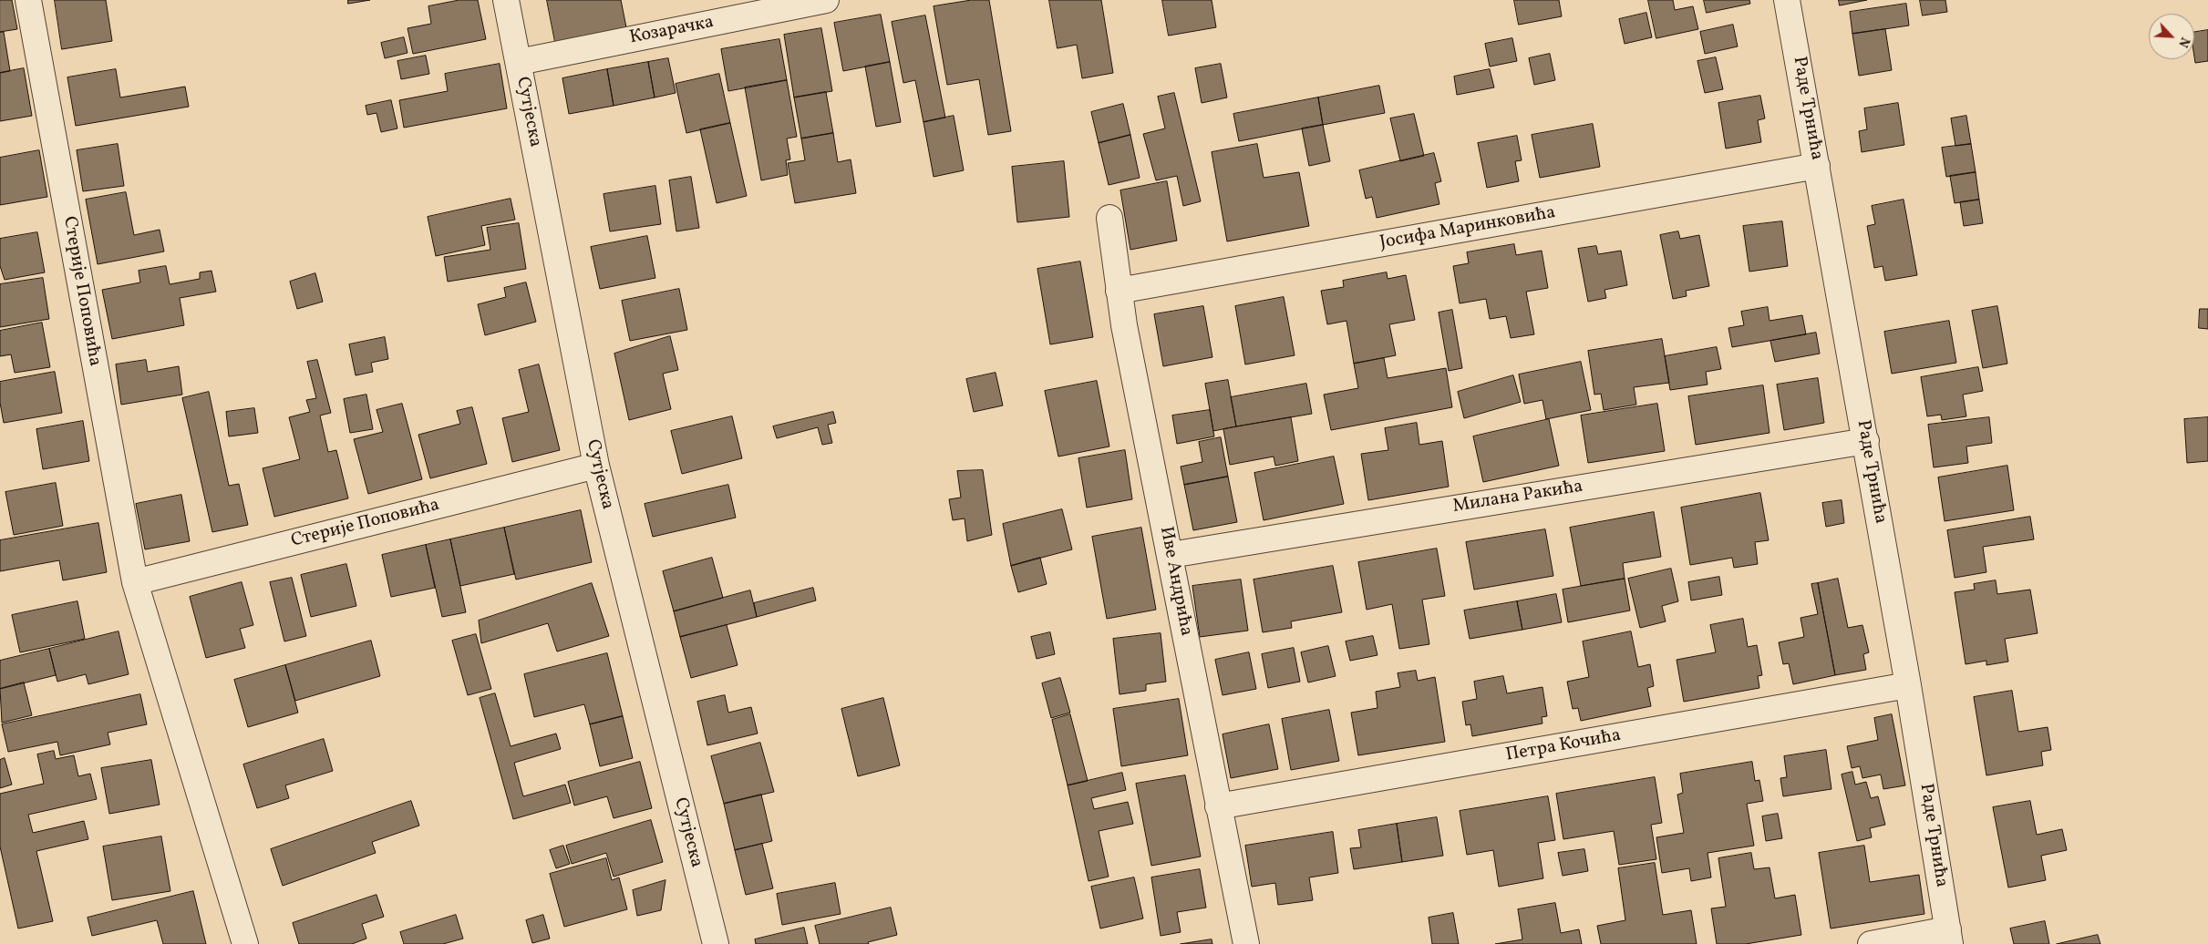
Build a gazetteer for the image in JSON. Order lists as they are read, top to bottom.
{
  "streets": {
    "street": [
      "Козарачка",
      "Раде Трнића",
      "Сутјеска",
      "Јосифа Маринковића",
      "Стерије Поповића",
      "Милана Ракића",
      "Иве Андрића",
      "Петра Кочића"
    ]
  },
  "crossings": [
    ["Козарачка", "Сутјеска"],
    ["Раде Трнића", "Јосифа Маринковића"],
    ["Раде Трнића", "Милана Ракића"],
    ["Раде Трнића", "Петра Кочића"],
    ["Сутјеска", "Стерије Поповића"],
    ["Јосифа Маринковића", "Иве Андрића"],
    ["Милана Ракића", "Иве Андрића"],
    ["Иве Андрића", "Петра Кочића"]
  ],
  "north": "bottom right"
}
